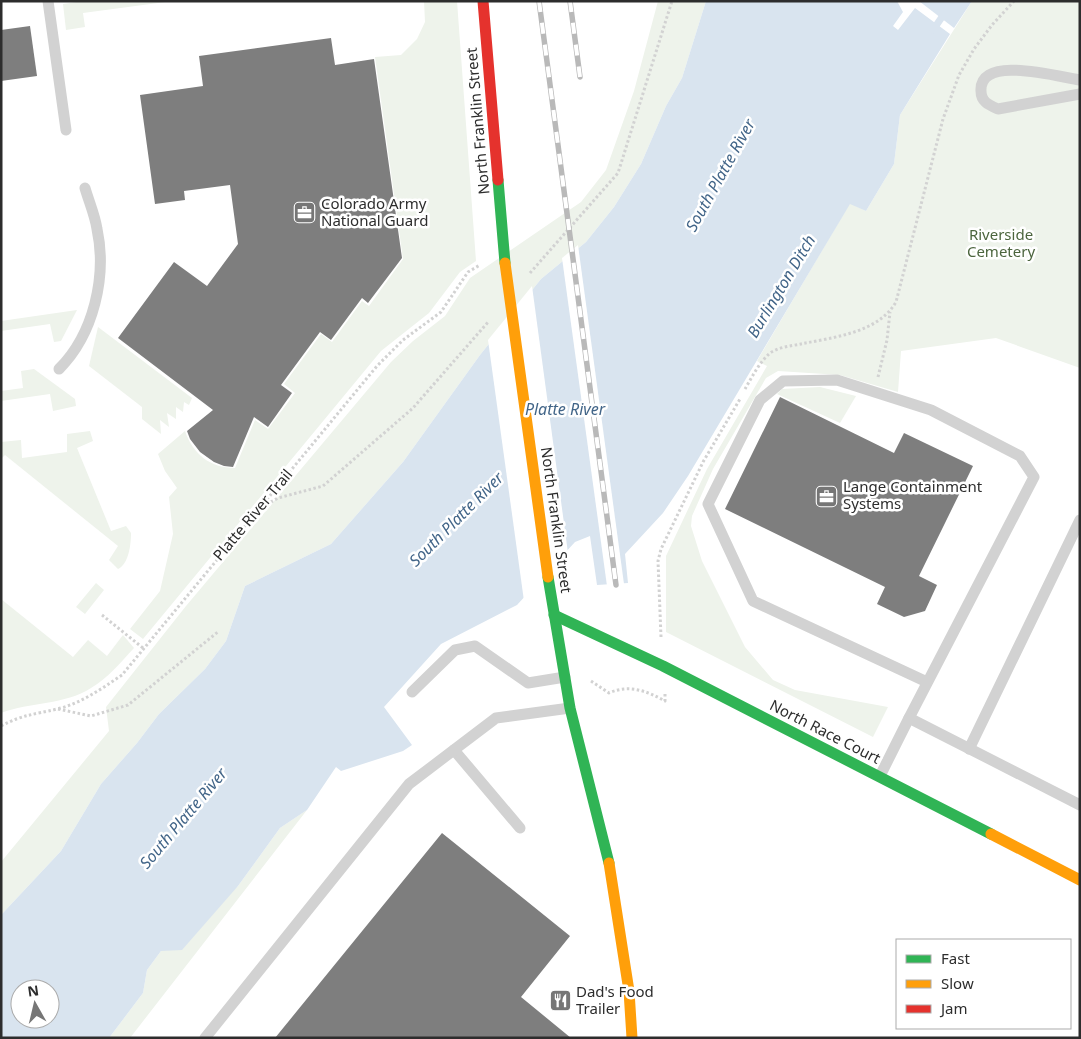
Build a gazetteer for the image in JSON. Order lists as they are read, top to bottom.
{
  "streets": {
    "street": ["North Franklin Street", "North Race Court"],
    "path": ["Platte River Trail"]
  },
  "crossings": [
    ["North Franklin Street", "North Race Court"]
  ],
  "water": ["South Platte River", "Burlington Ditch", "Platte River"],
  "parks": ["Riverside Cemetery"],
  "places": {
    "office": ["Colorado Army National Guard", "Lange Containment Systems"],
    "restaurant": ["Dad's Food Trailer"]
  },
  "legend": ["Fast", "Slow", "Jam"],
  "north": "top"
}
